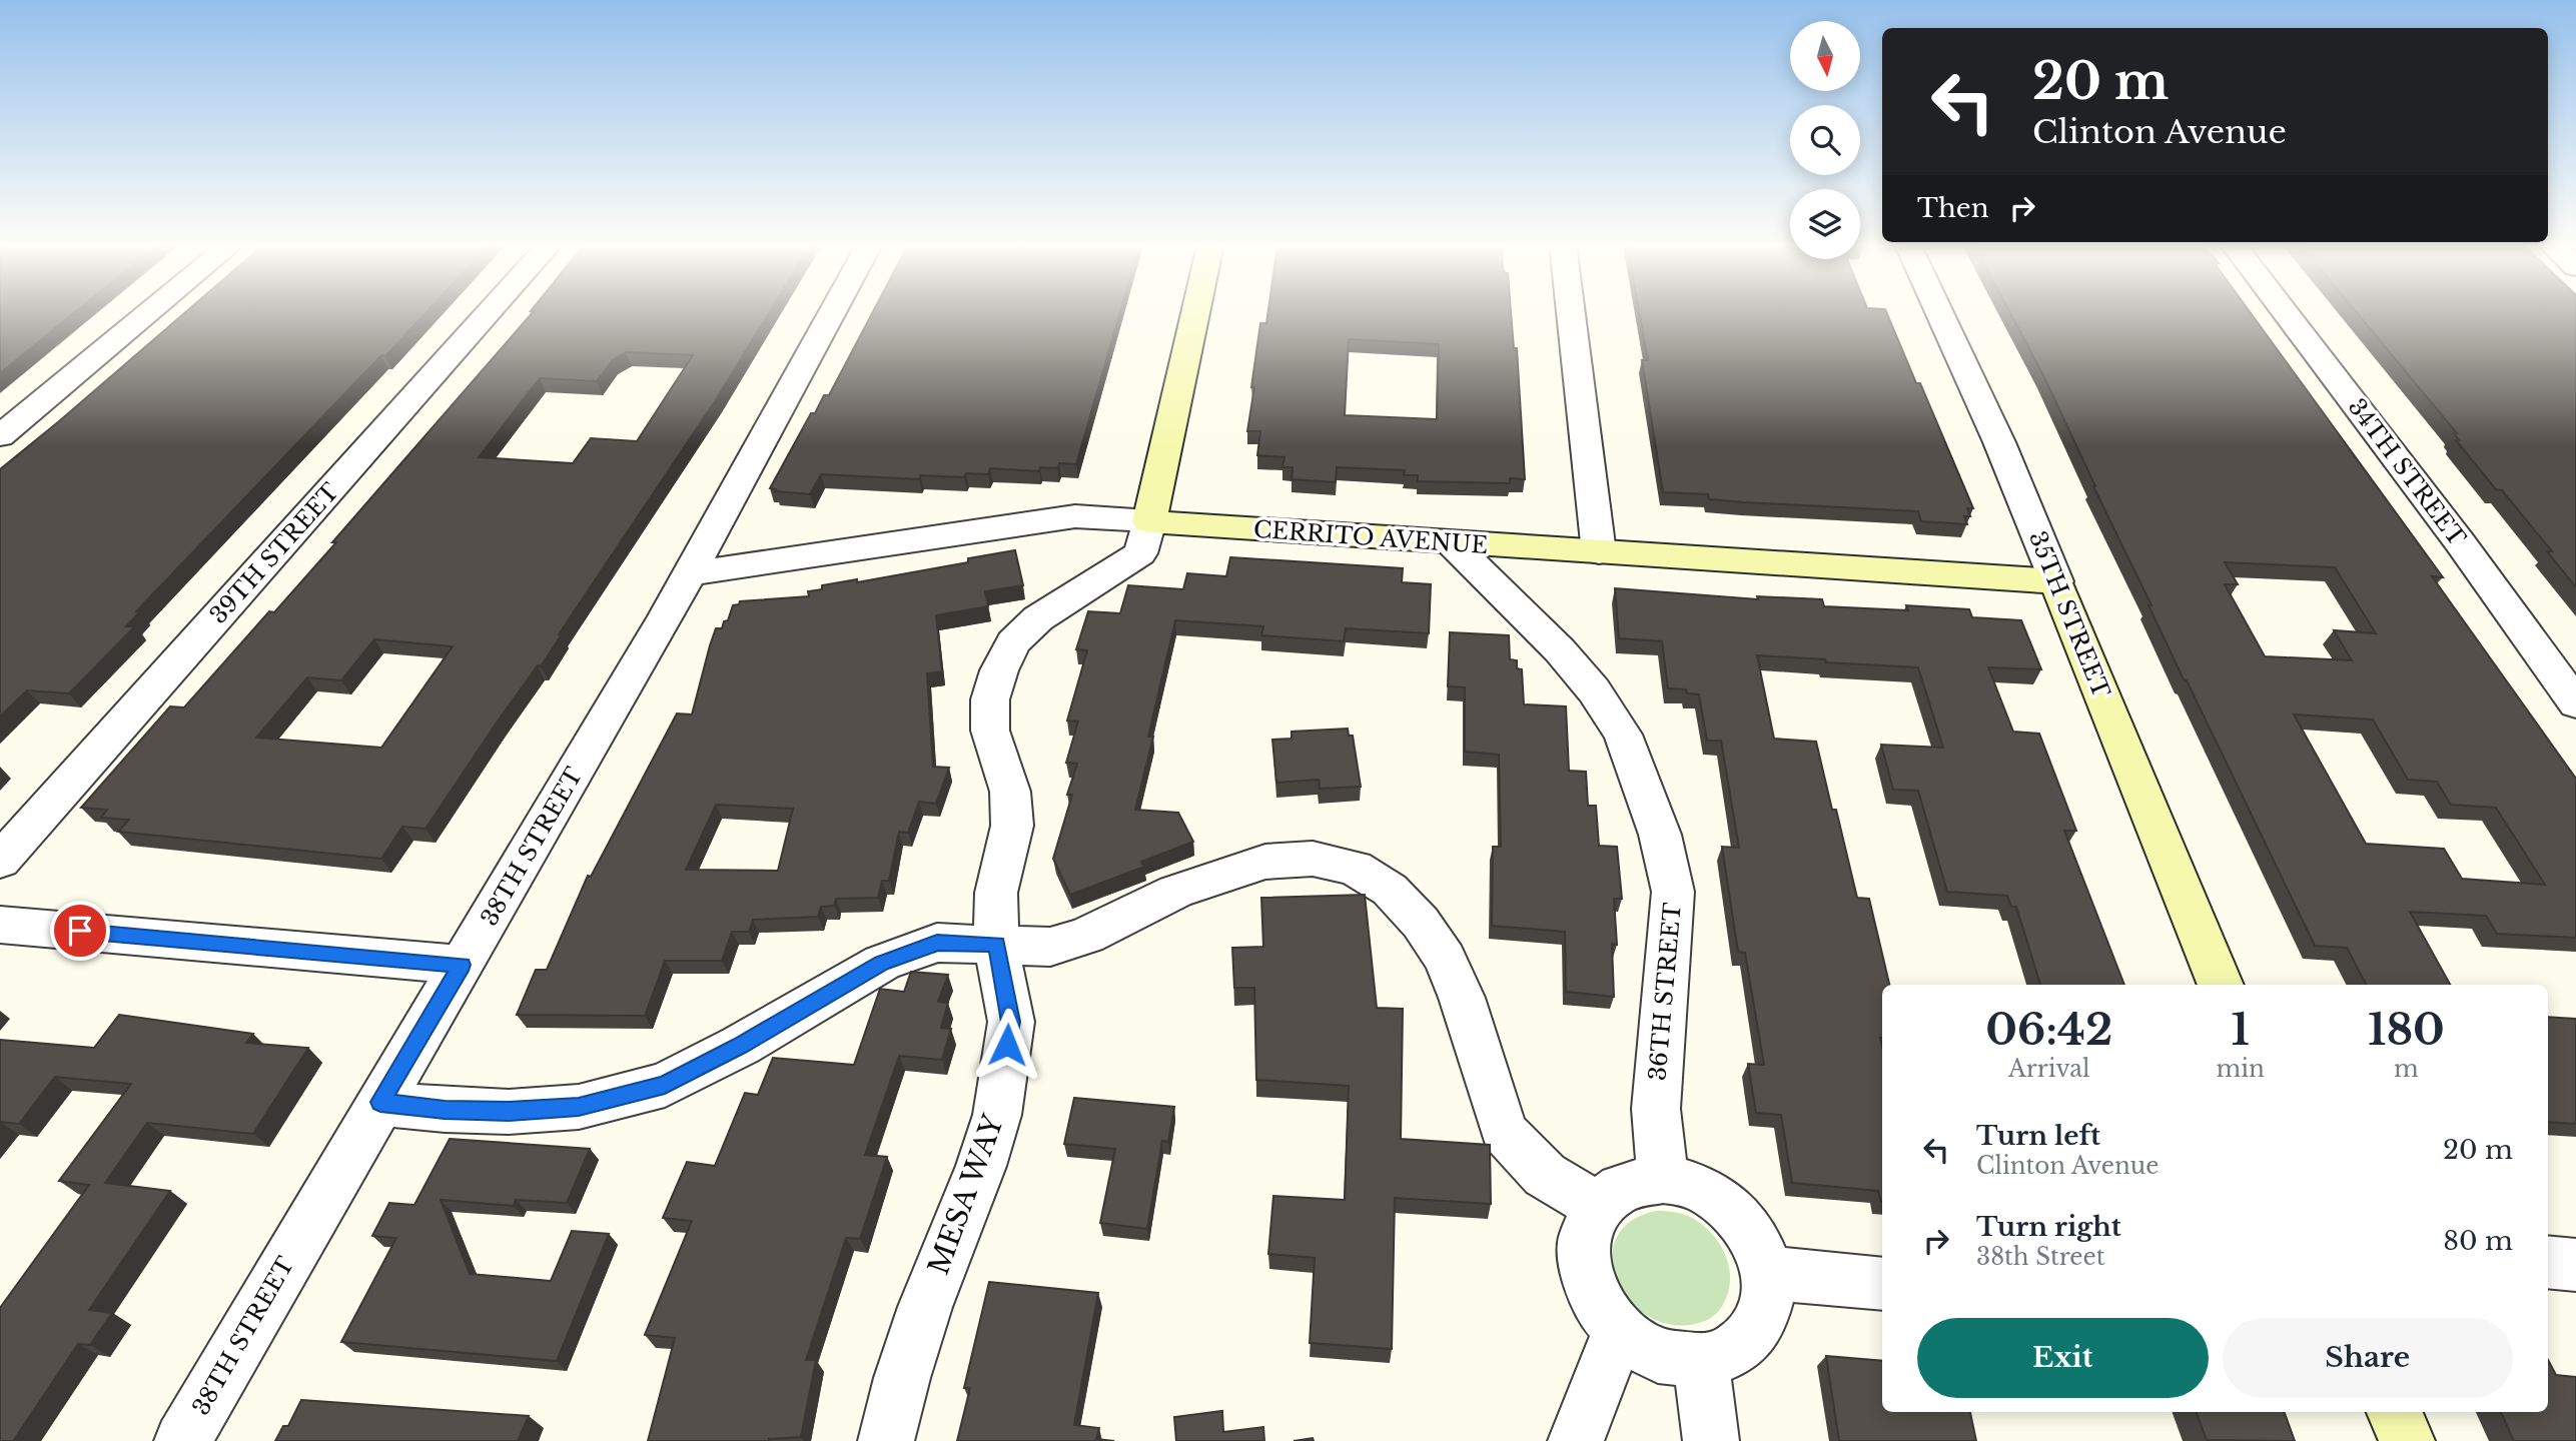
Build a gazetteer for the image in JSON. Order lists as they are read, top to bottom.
{
  "streets": {
    "street": [
      "34TH STREET",
      "CERRITO AVENUE",
      "39TH STREET",
      "35TH STREET",
      "38TH STREET",
      "36TH STREET",
      "MESA WAY"
    ]
  },
  "crossings": [
    ["CERRITO AVENUE", "35TH STREET"],
    ["CERRITO AVENUE", "38TH STREET"],
    ["CERRITO AVENUE", "36TH STREET"],
    ["CERRITO AVENUE", "MESA WAY"]
  ],
  "north": "bottom",
  "page": {
    "turn": ["20 m", "Clinton Avenue"],
    "then": "Then",
    "eta": [
      "06:42",
      "Arrival",
      "1",
      "min",
      "180",
      "m"
    ],
    "list": [
      {
        "name": "Turn left",
        "note": "Clinton Avenue",
        "value": "20 m"
      },
      {
        "name": "Turn right",
        "note": "38th Street",
        "value": "80 m"
      }
    ],
    "buttons": ["Exit", "Share"]
  }
}
